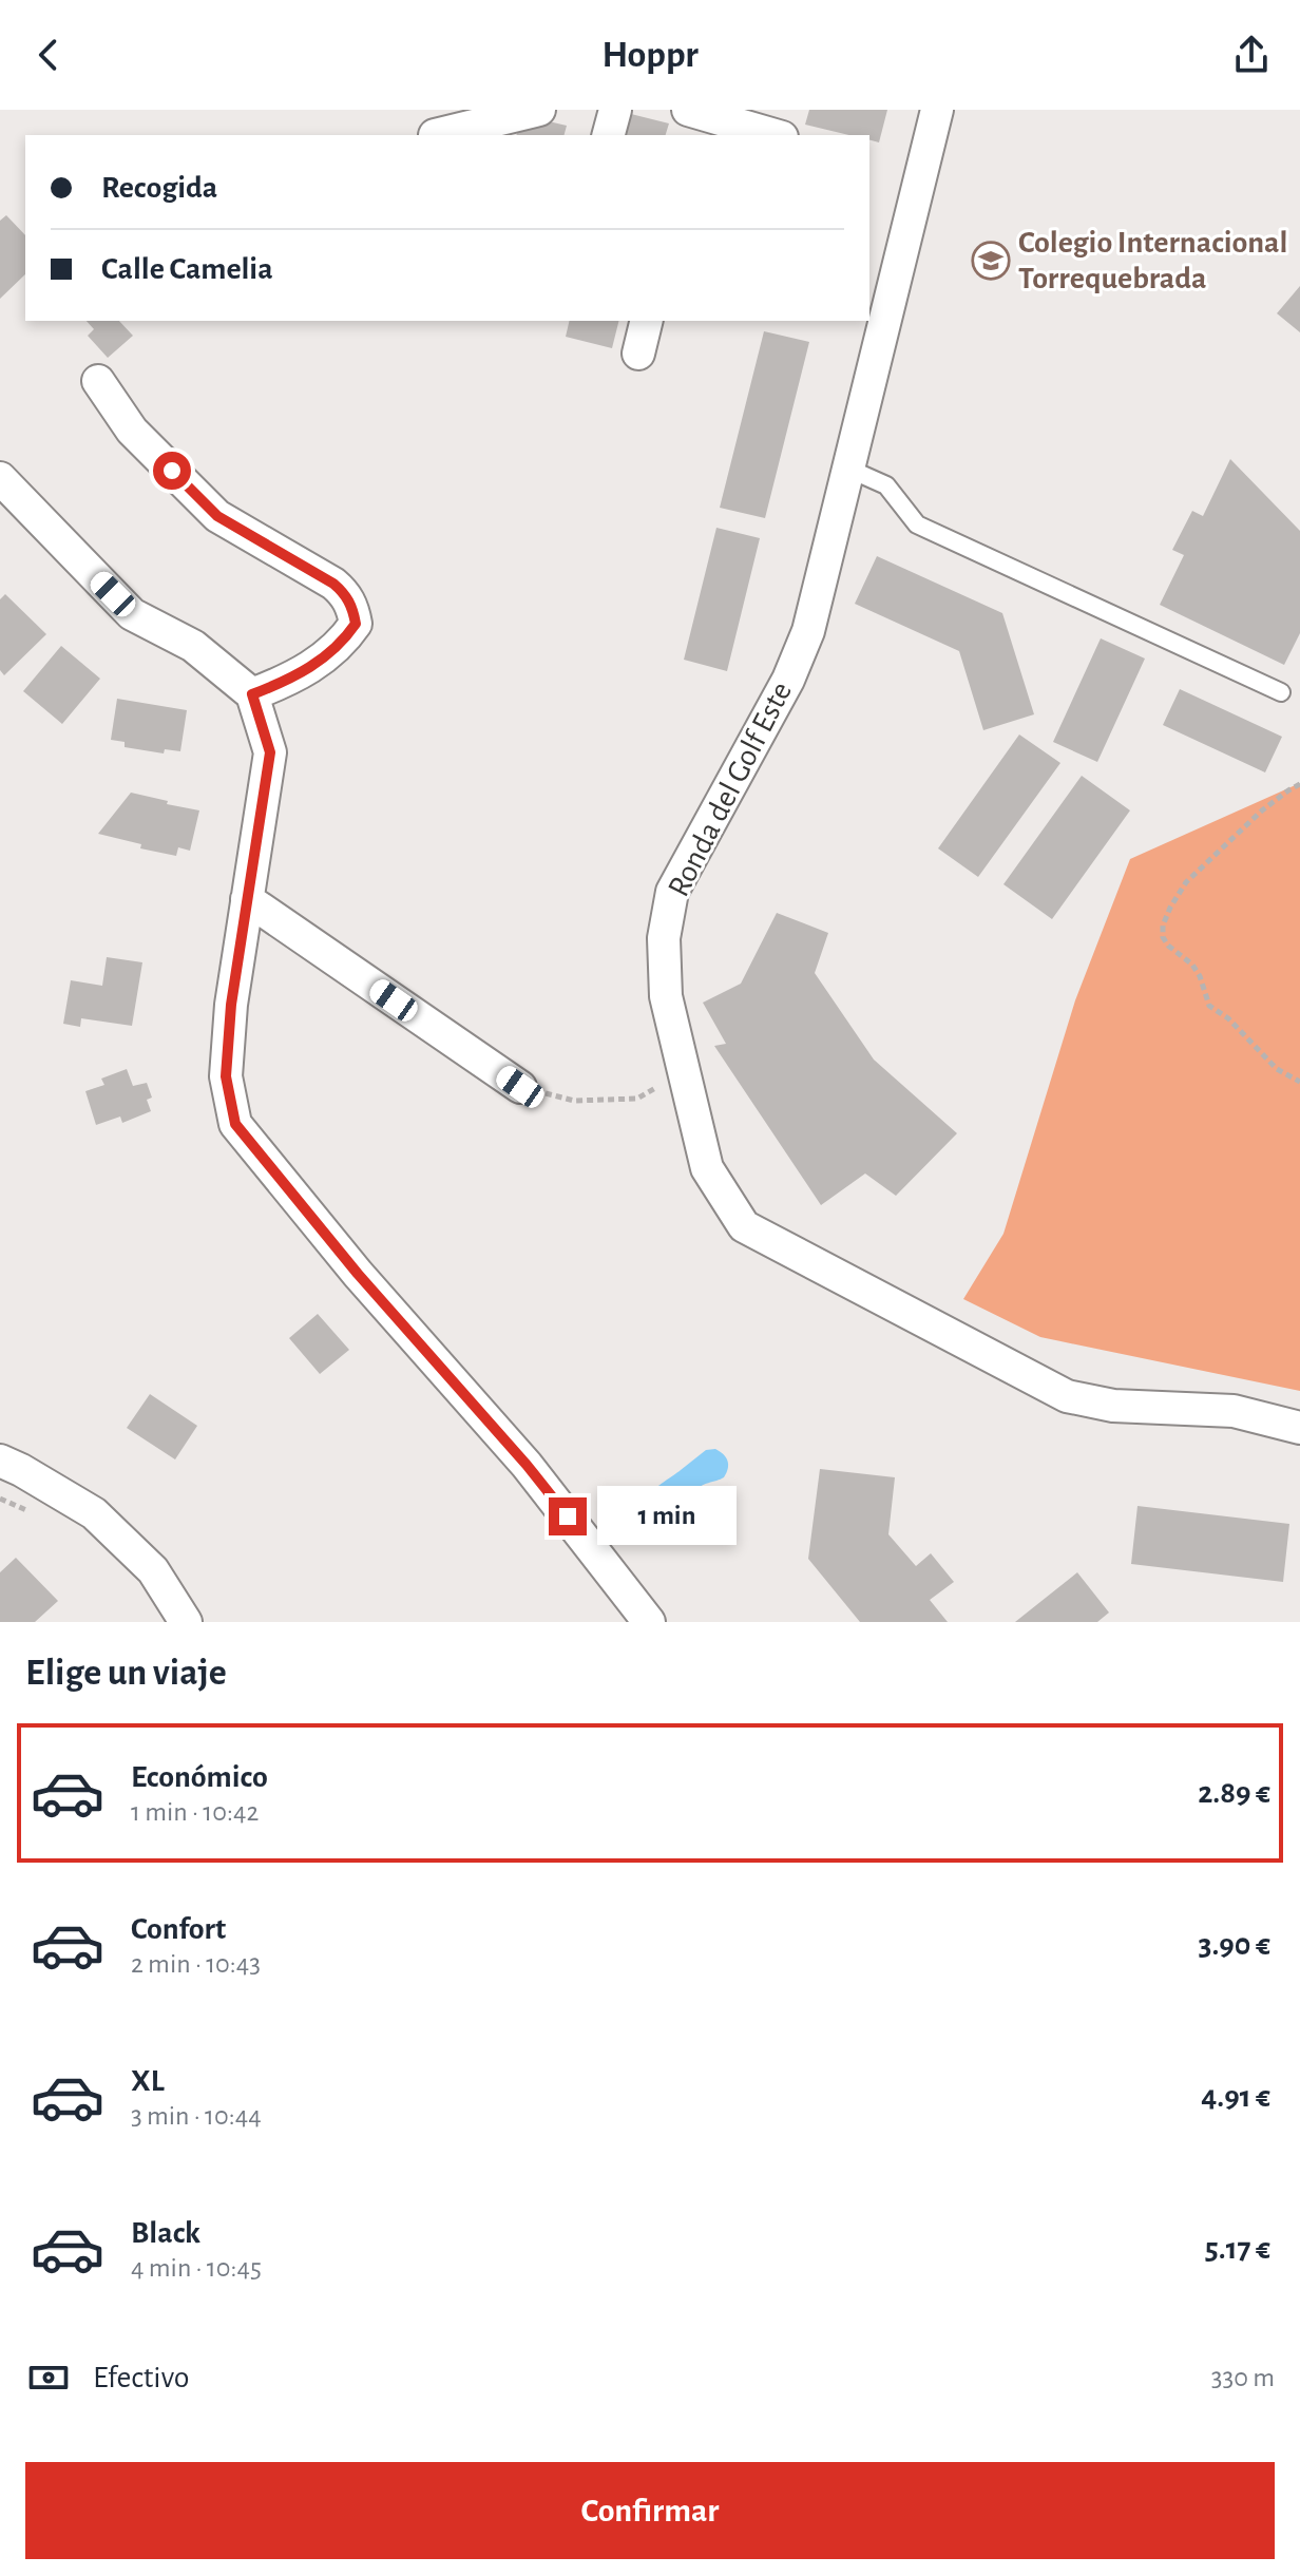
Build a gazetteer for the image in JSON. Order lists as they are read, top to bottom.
{
  "streets": {
    "street": ["Ronda del Golf Este"]
  },
  "places": {
    "school or university": ["Colegio Internacional Torrequebrada"]
  },
  "page": {
    "header": "Hoppr",
    "banner": ["Recogida", "Calle Camelia"],
    "bubble": "1 min",
    "heading": "Elige un viaje",
    "list": [
      {
        "name": "Económico",
        "note": "1 min · 10:42",
        "value": "2.89 €"
      },
      {
        "name": "Confort",
        "note": "2 min · 10:43",
        "value": "3.90 €"
      },
      {
        "name": "XL",
        "note": "3 min · 10:44",
        "value": "4.91 €"
      },
      {
        "name": "Black",
        "note": "4 min · 10:45",
        "value": "5.17 €"
      }
    ],
    "pay": ["Efectivo", "330 m"],
    "buttons": "Confirmar"
  }
}
